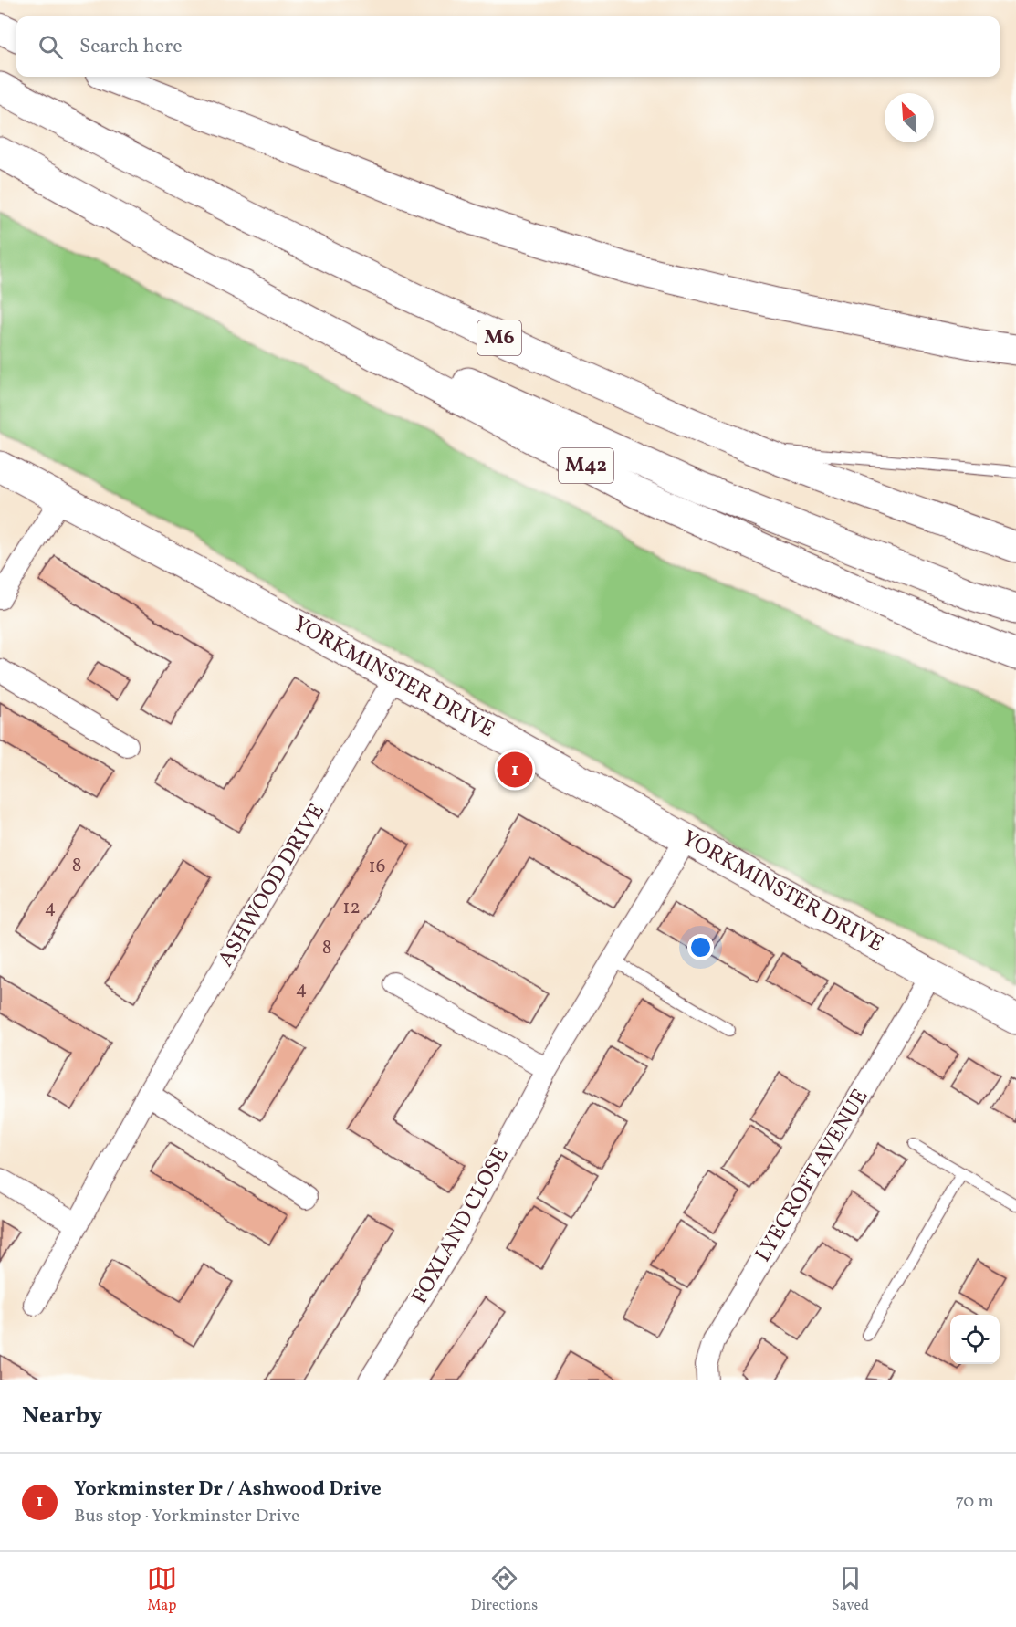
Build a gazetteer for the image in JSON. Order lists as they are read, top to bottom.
{
  "streets": {
    "main road": ["M6", "M42", "YORKMINSTER DRIVE"],
    "street": ["ASHWOOD DRIVE", "LYECROFT AVENUE", "FOXLAND CLOSE"]
  },
  "crossings": [
    ["M6", "M42"],
    ["YORKMINSTER DRIVE", "ASHWOOD DRIVE"],
    ["YORKMINSTER DRIVE", "LYECROFT AVENUE"],
    ["YORKMINSTER DRIVE", "FOXLAND CLOSE"]
  ],
  "house_numbers": [
    "8",
    "16",
    "4",
    "12",
    "8",
    "4"
  ],
  "north": "top left",
  "page": {
    "search": "Search here",
    "pins": "1",
    "heading": "Nearby",
    "list": [
      {
        "mark": "1",
        "name": "Yorkminster Dr / Ashwood Drive",
        "note": "Bus stop · Yorkminster Drive",
        "value": "70 m"
      }
    ],
    "nav": ["Map", "Directions", "Saved"]
  }
}
